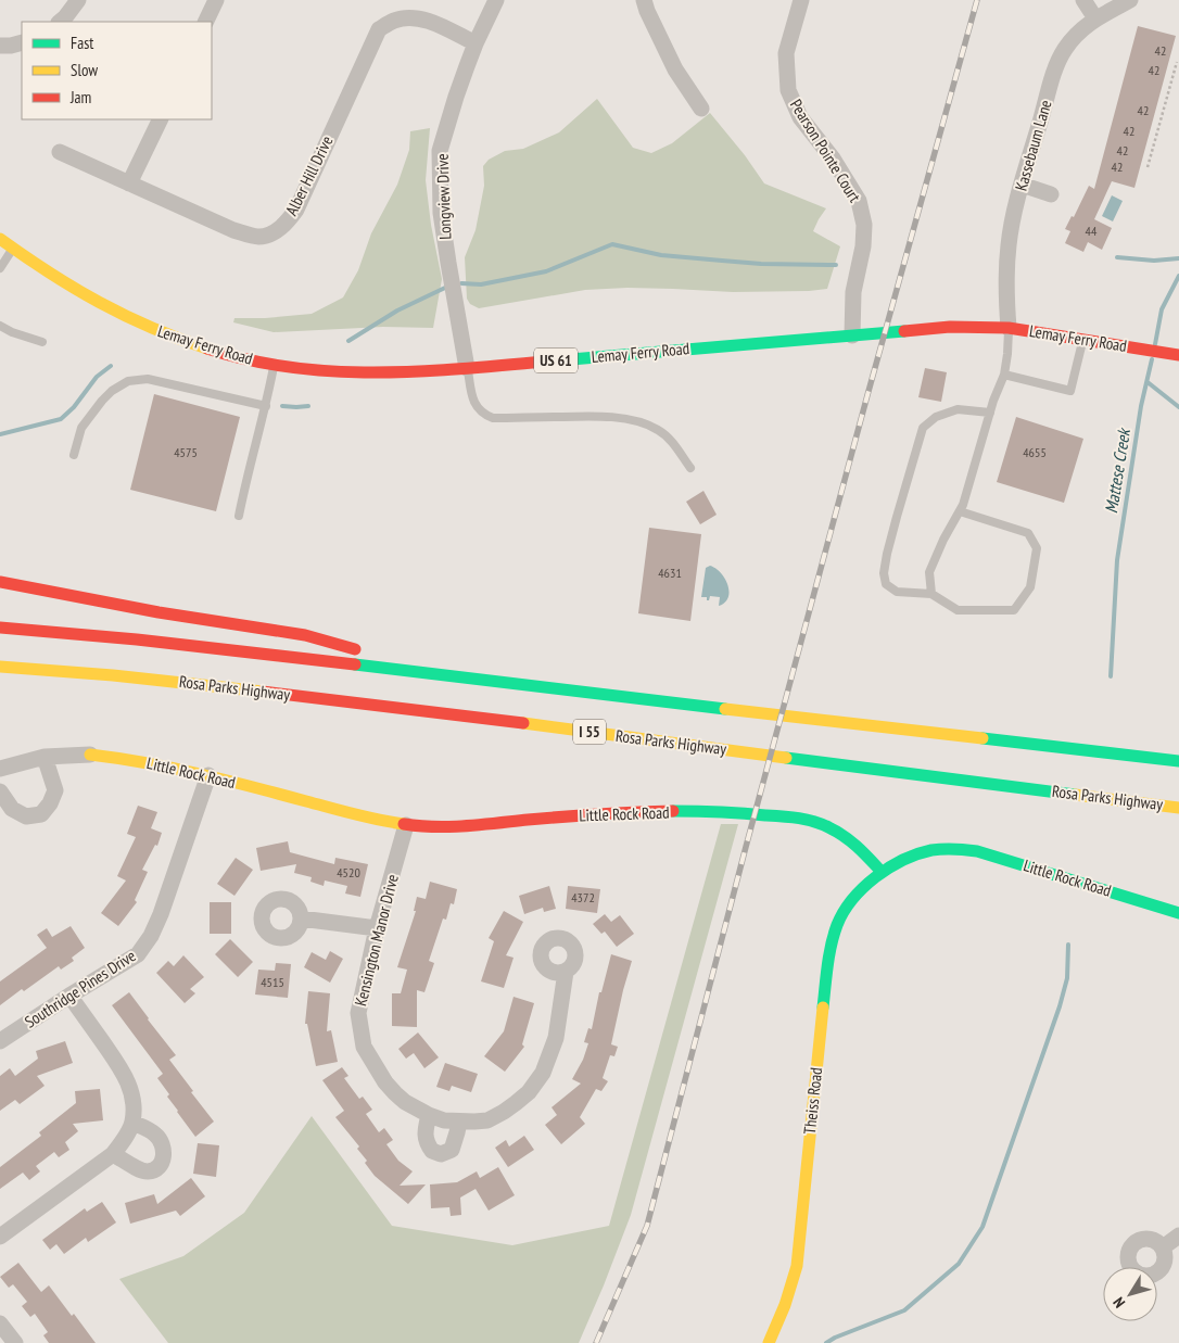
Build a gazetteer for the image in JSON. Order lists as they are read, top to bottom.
{
  "streets": {
    "main road": [
      "Lemay Ferry Road",
      "US 61",
      "Rosa Parks Highway",
      "I 55",
      "Little Rock Road",
      "Theiss Road"
    ],
    "street": [
      "Kassebaum Lane",
      "Pearson Pointe Court",
      "Alber Hill Drive",
      "Longview Drive",
      "Kensington Manor Drive",
      "Southridge Pines Drive"
    ]
  },
  "crossings": [
    ["Kassebaum Lane", "Lemay Ferry Road"],
    ["Pearson Pointe Court", "Lemay Ferry Road"],
    ["Alber Hill Drive", "Longview Drive"],
    ["Longview Drive", "Lemay Ferry Road"],
    ["Little Rock Road", "Kensington Manor Drive"],
    ["Little Rock Road", "Southridge Pines Drive"],
    ["Little Rock Road", "Theiss Road"]
  ],
  "water": ["Mattese Creek"],
  "house_numbers": [
    "42",
    "42",
    "42",
    "42",
    "42",
    "42",
    "44",
    "4575",
    "4655",
    "4631",
    "4520",
    "4372",
    "4515"
  ],
  "legend": ["Fast", "Slow", "Jam"],
  "north": "bottom left"
}
